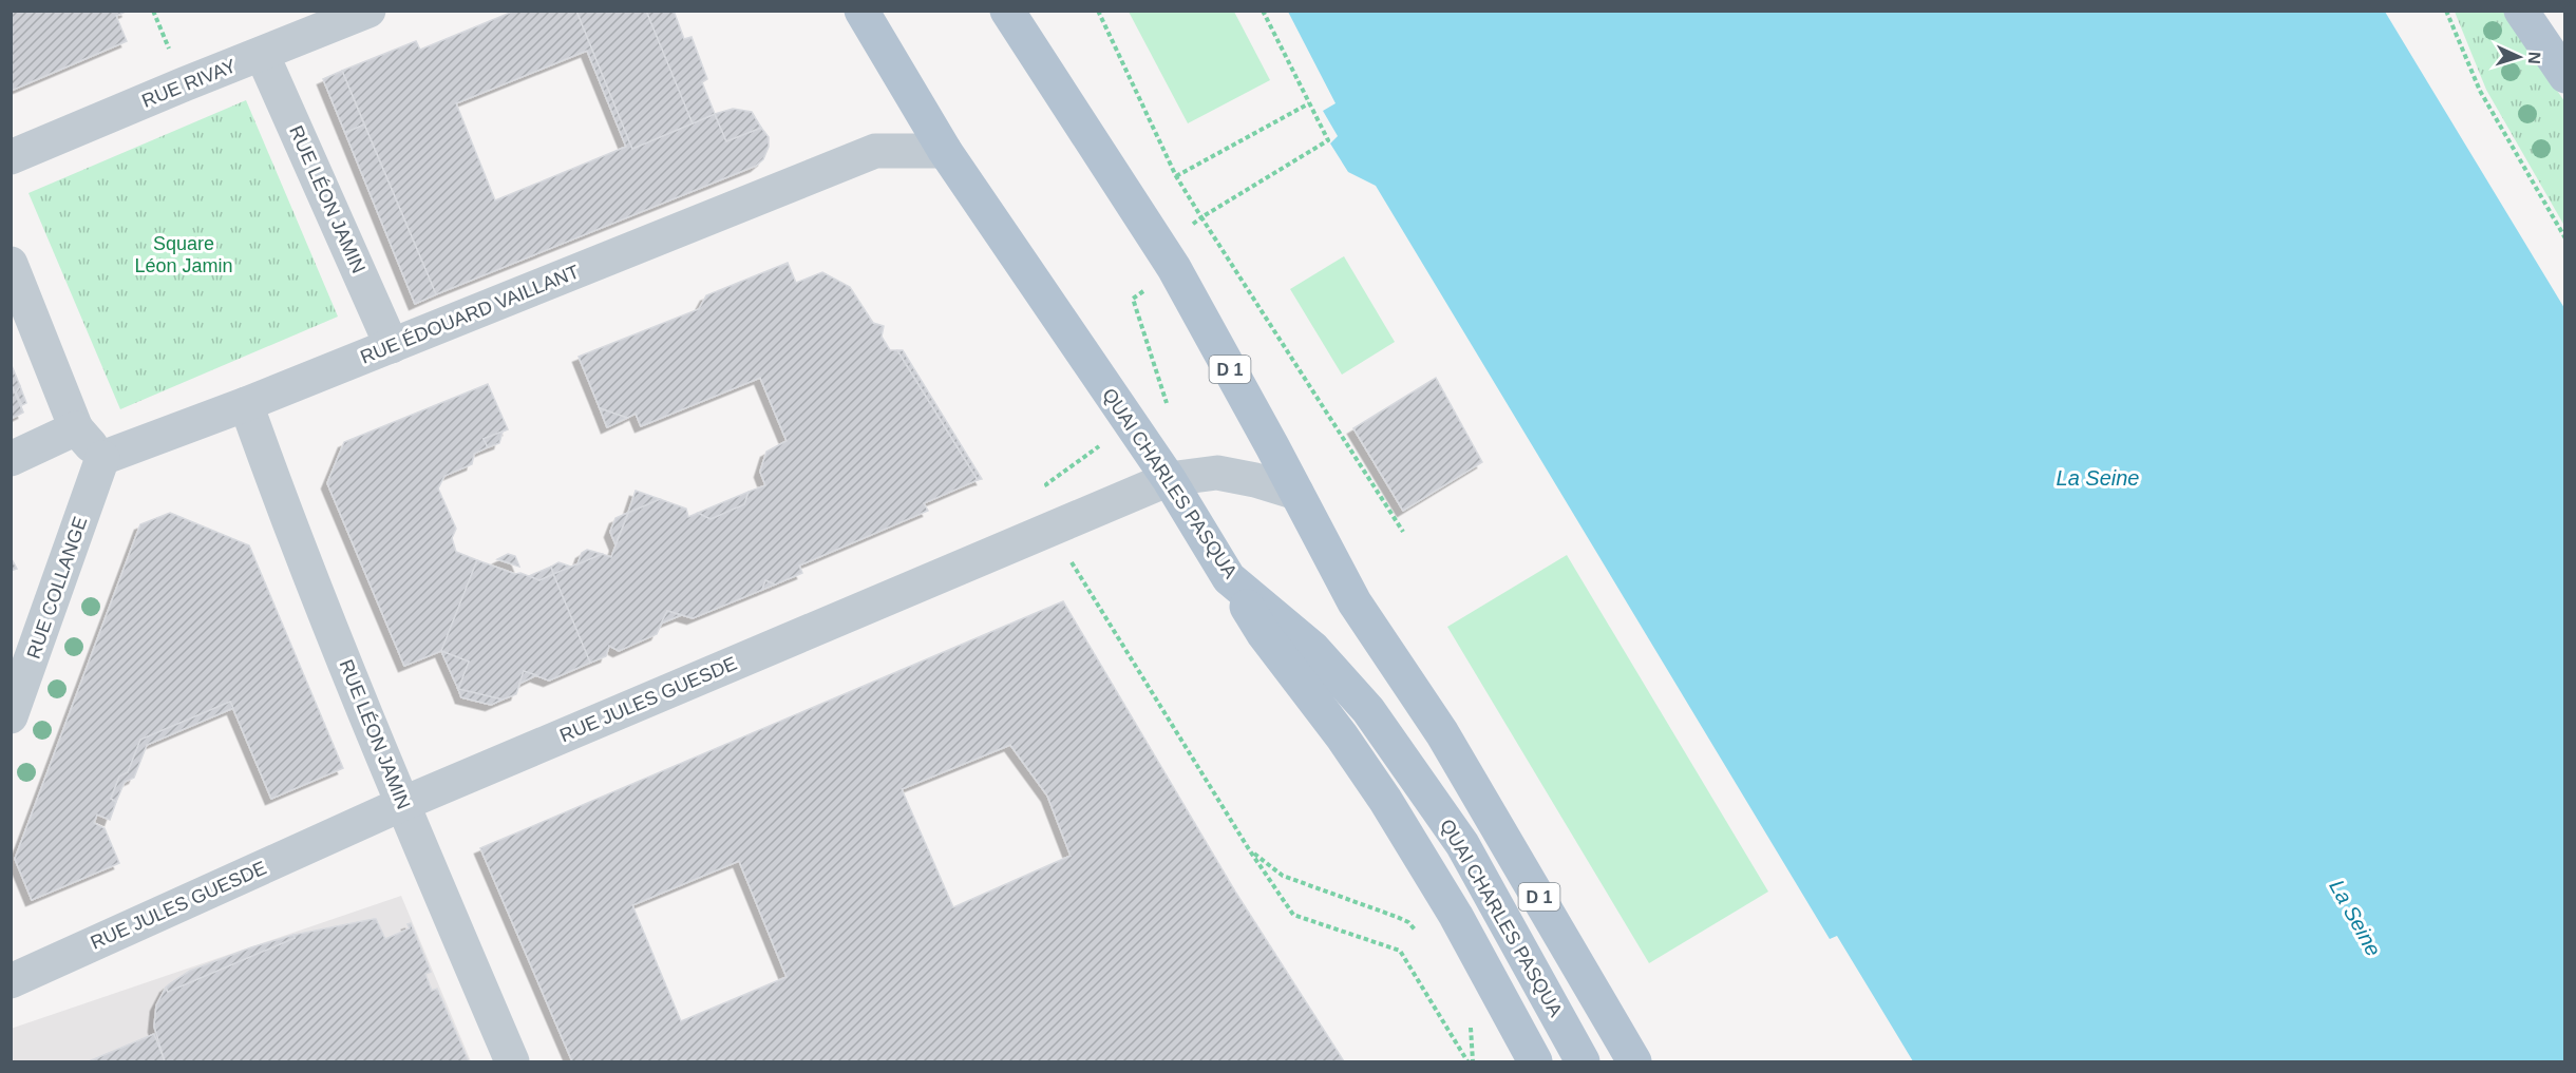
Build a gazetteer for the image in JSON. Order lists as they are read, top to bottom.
{
  "streets": {
    "main road": ["D 1", "QUAI CHARLES PASQUA"],
    "street": [
      "RUE RIVAY",
      "RUE LÉON JAMIN",
      "RUE ÉDOUARD VAILLANT",
      "RUE COLLANGE",
      "RUE JULES GUESDE"
    ]
  },
  "crossings": [
    ["RUE RIVAY", "RUE LÉON JAMIN"],
    ["RUE LÉON JAMIN", "RUE ÉDOUARD VAILLANT"],
    ["RUE LÉON JAMIN", "RUE JULES GUESDE"],
    ["RUE ÉDOUARD VAILLANT", "QUAI CHARLES PASQUA"],
    ["RUE ÉDOUARD VAILLANT", "RUE COLLANGE"],
    ["D 1", "QUAI CHARLES PASQUA"],
    ["D 1", "RUE JULES GUESDE"],
    ["QUAI CHARLES PASQUA", "RUE JULES GUESDE"]
  ],
  "water": ["La Seine"],
  "parks": ["Square Léon Jamin"],
  "north": "right"
}
